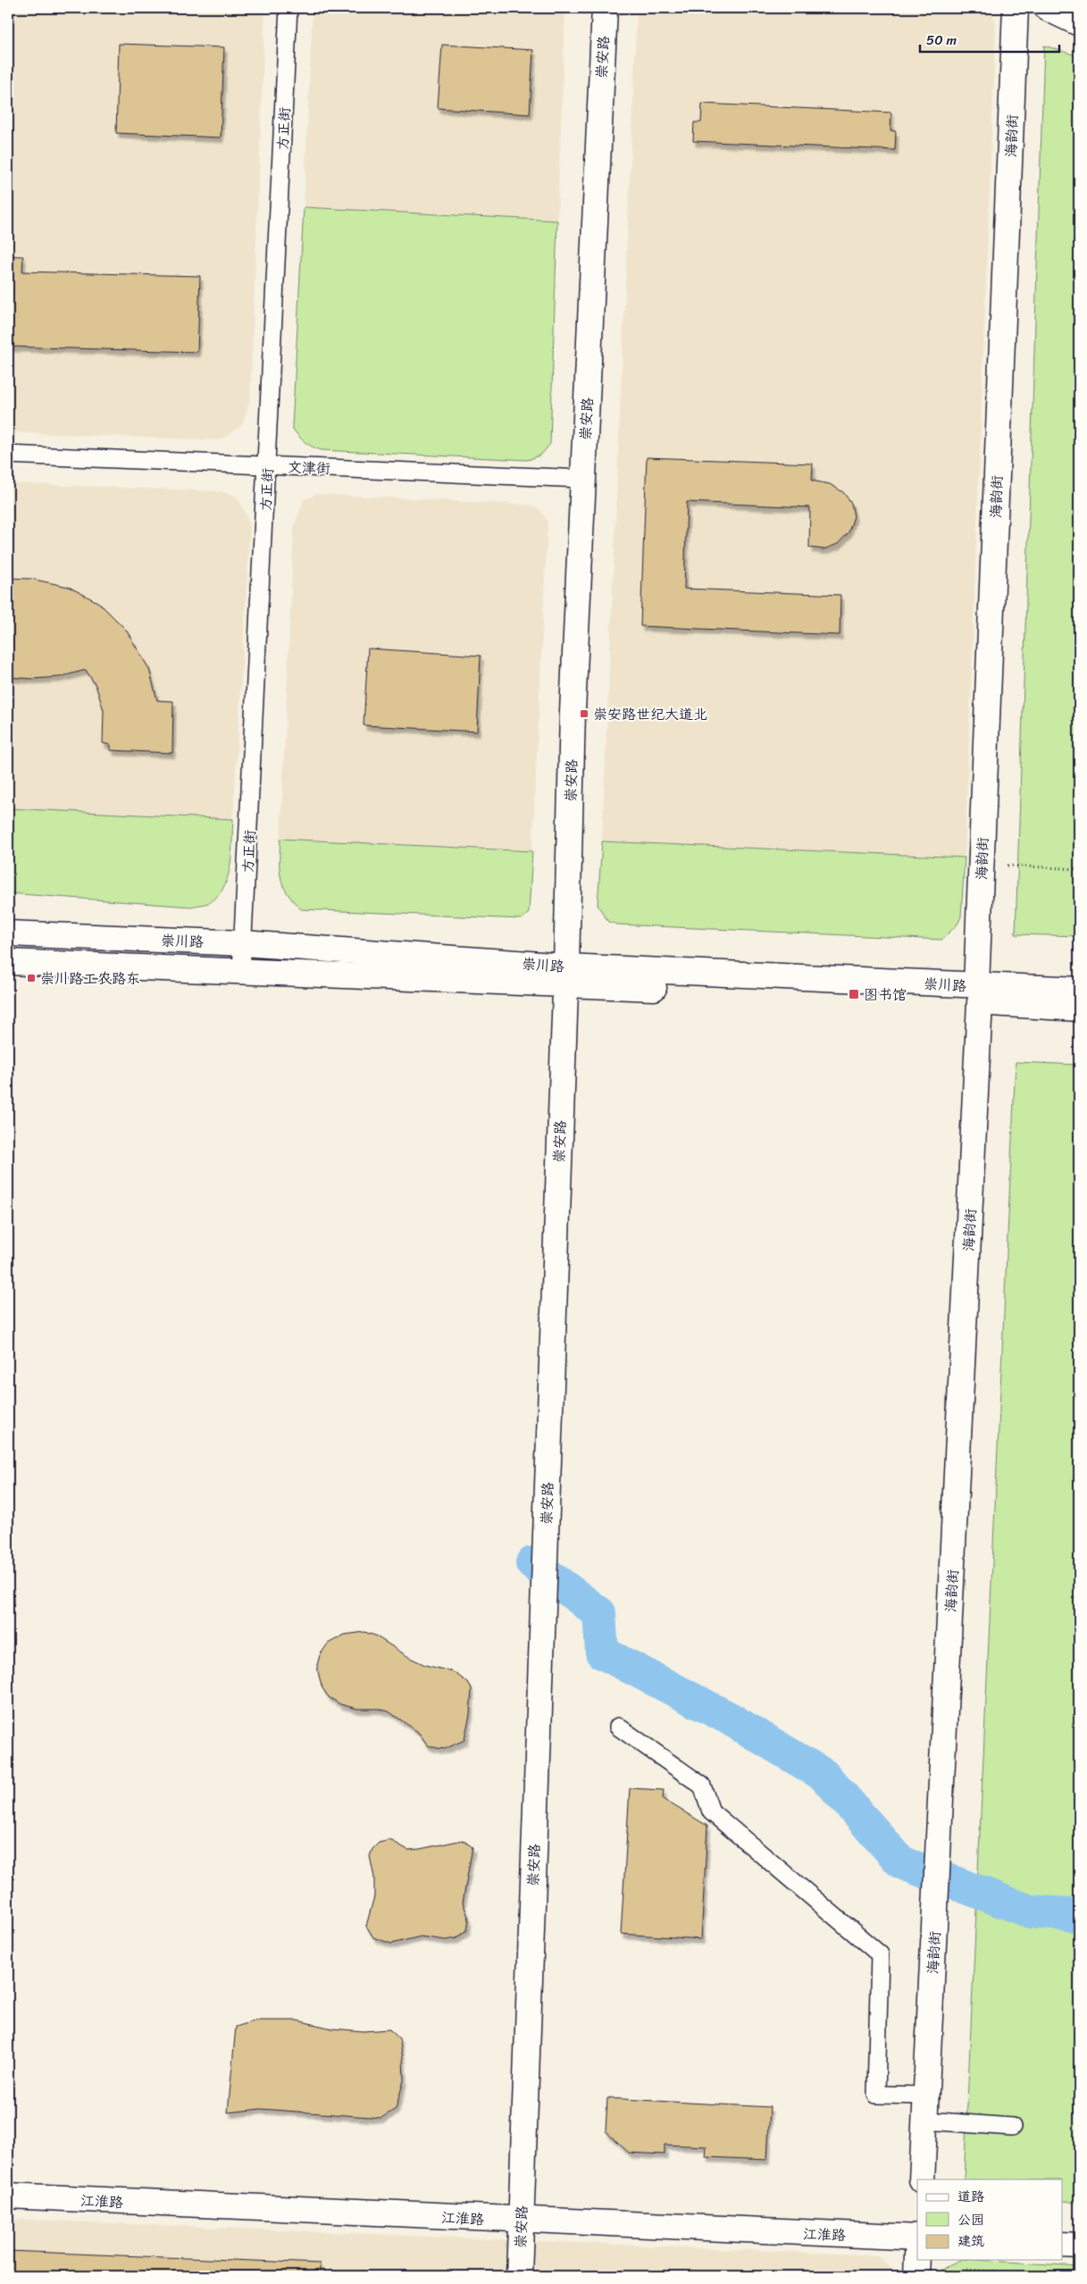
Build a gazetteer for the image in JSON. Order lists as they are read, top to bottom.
{
  "streets": {
    "street": [
      "崇安路",
      "方正街",
      "海韵街",
      "文津街",
      "崇川路",
      "江淮路"
    ]
  },
  "crossings": [
    ["崇安路", "文津街"],
    ["崇安路", "崇川路"],
    ["崇安路", "江淮路"],
    ["方正街", "文津街"],
    ["方正街", "崇川路"],
    ["海韵街", "崇川路"]
  ],
  "places": {
    "transit": ["崇安路世纪大道北", "崇川路工农路东", "图书馆"]
  },
  "legend": ["道路", "公园", "建筑"],
  "scale_bar": "50 m"
}
